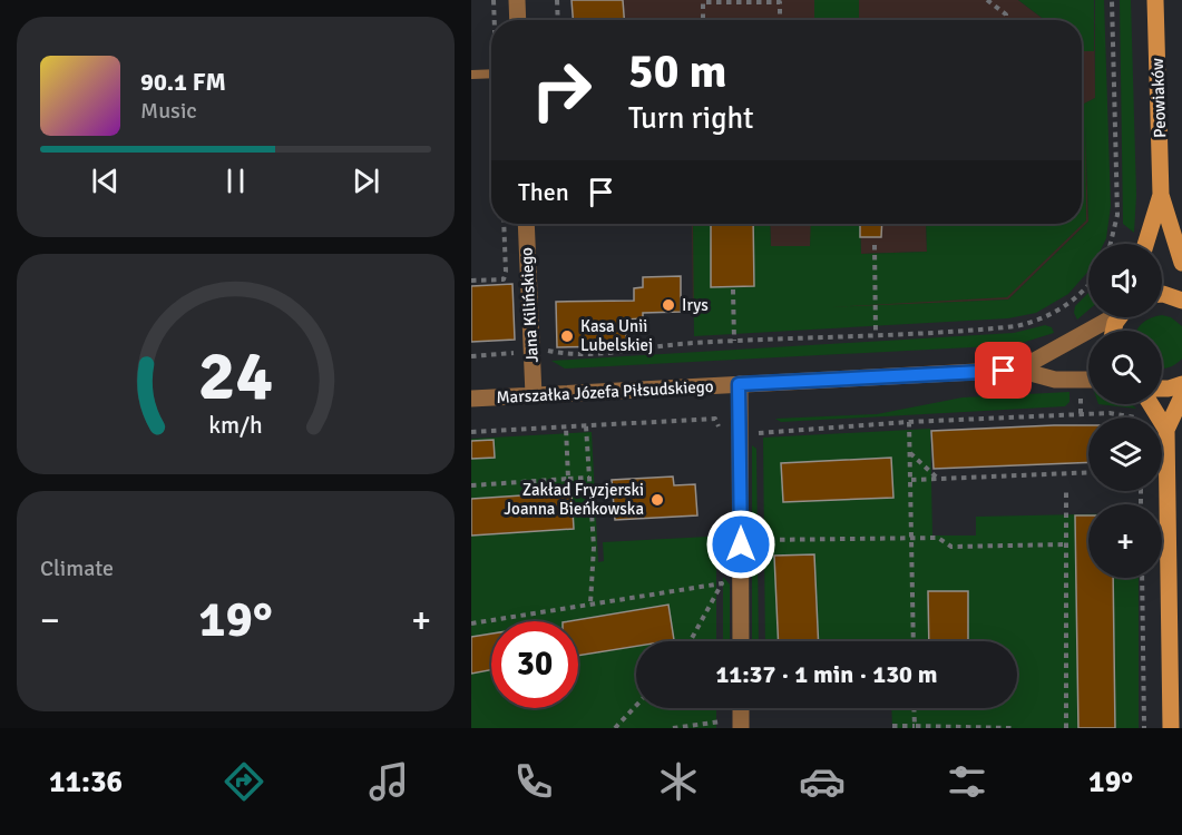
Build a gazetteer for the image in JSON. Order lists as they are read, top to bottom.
{
  "streets": {
    "main road": ["Peowiaków"],
    "street": ["Jana Kilińskiego", "Marszałka Józefa Piłsudskiego"]
  },
  "crossings": [
    ["Jana Kilińskiego", "Marszałka Józefa Piłsudskiego"]
  ],
  "places": ["Irys", "Kasa Unii Lubelskiej", "Zakład Fryzjerski Joanna Bieńkowska"],
  "page": {
    "turn": ["50 m", "Turn right"],
    "song": ["90.1 FM", "Music"],
    "then": "Then",
    "map_buttons": "+",
    "tile": "Climate",
    "heat": ["−", "19°", "+"],
    "limit": "30",
    "trip": "11:37 · 1 min · 130 m",
    "tabs": ["11:36", "19°"],
    "gauge": ["24", "km/h"]
  }
}
